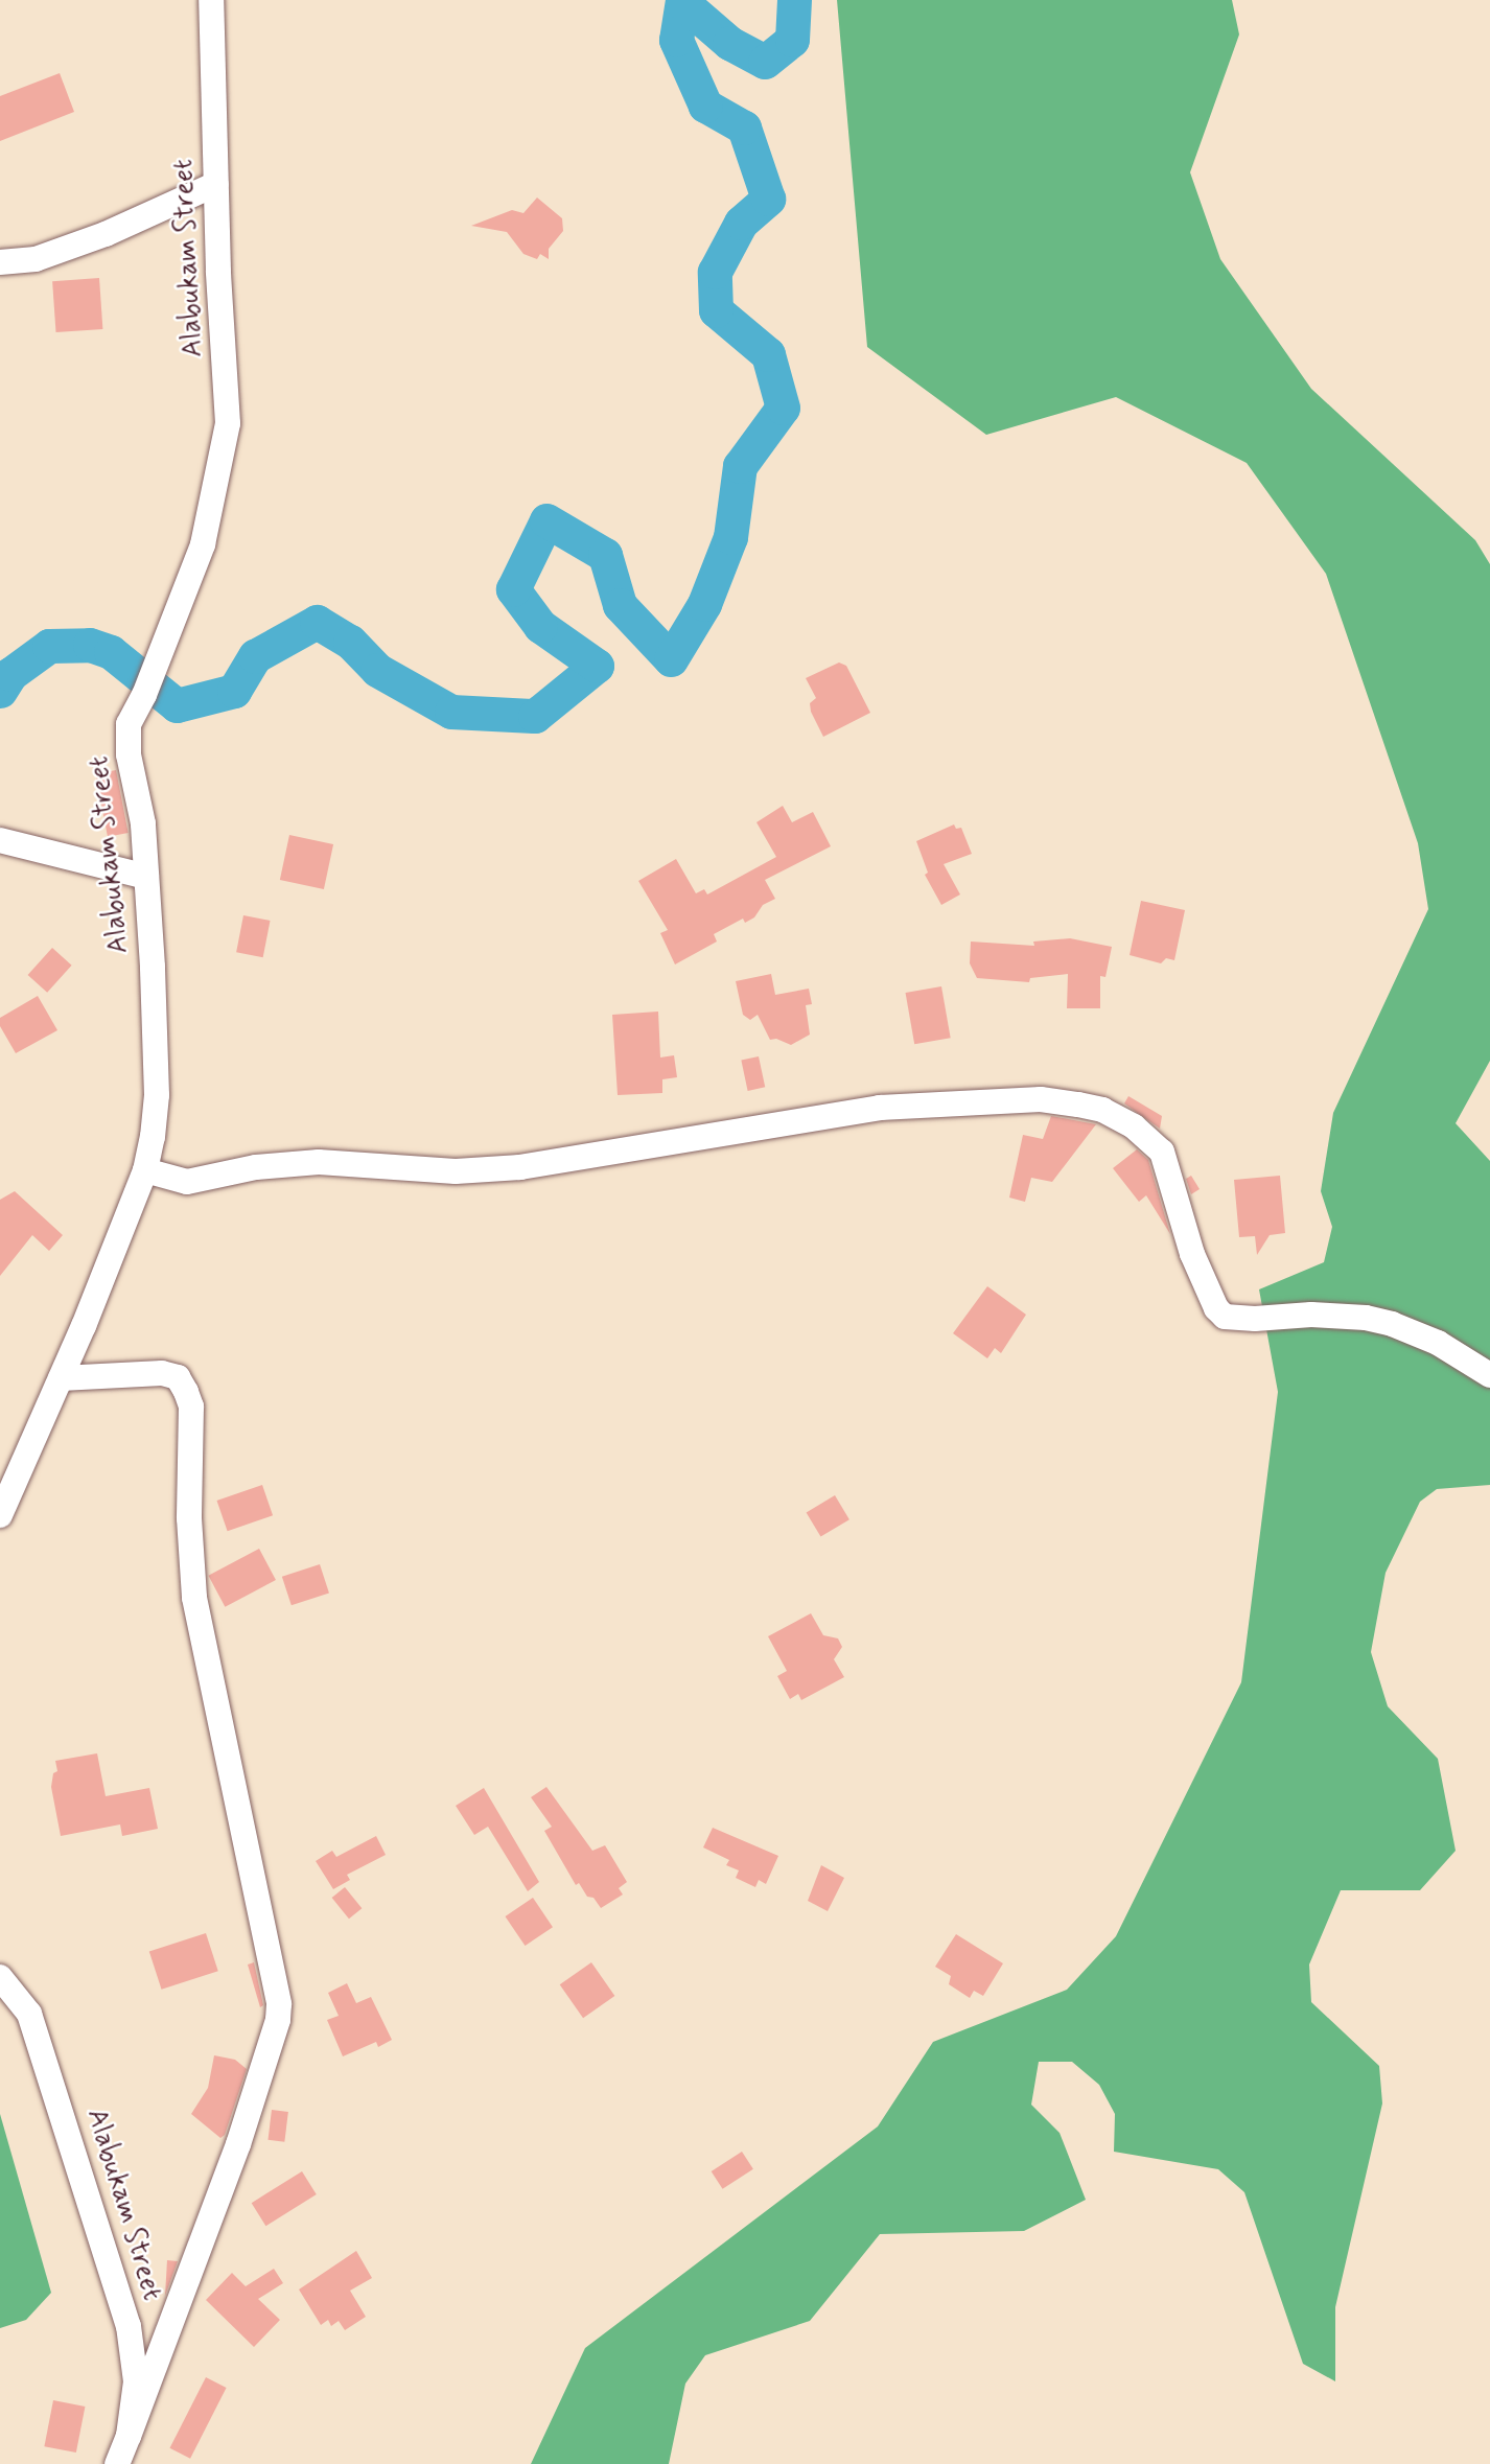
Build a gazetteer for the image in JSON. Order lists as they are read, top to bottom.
{
  "streets": {
    "street": ["Alabukam Street"]
  }
}
